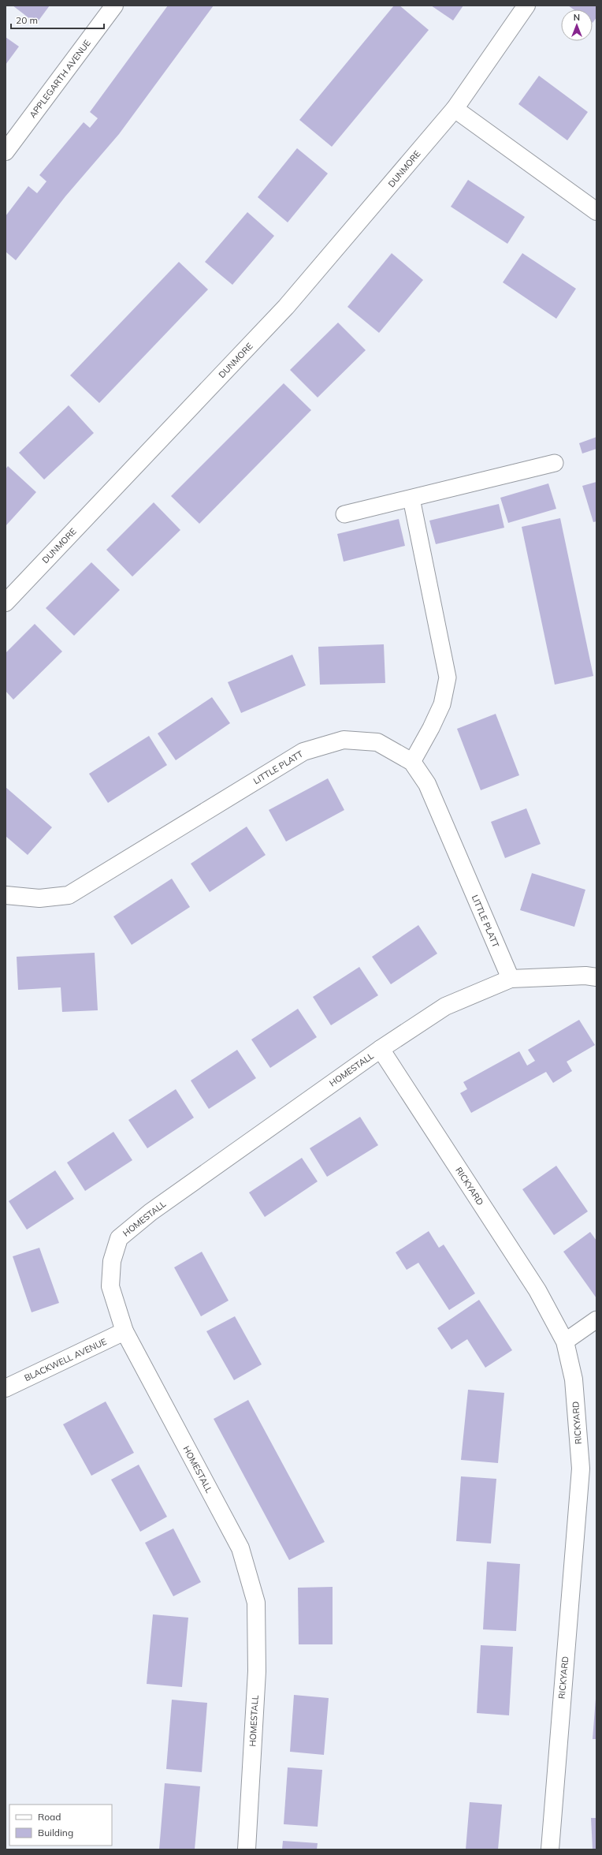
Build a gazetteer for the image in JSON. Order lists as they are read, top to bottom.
{
  "streets": {
    "street": [
      "APPLEGARTH AVENUE",
      "DUNMORE",
      "LITTLE PLATT",
      "HOMESTALL",
      "RICKYARD",
      "BLACKWELL AVENUE"
    ]
  },
  "crossings": [
    ["LITTLE PLATT", "HOMESTALL"],
    ["HOMESTALL", "RICKYARD"],
    ["HOMESTALL", "BLACKWELL AVENUE"]
  ],
  "legend": ["Road", "Building"],
  "scale_bar": "20 m",
  "north": "top"
}
